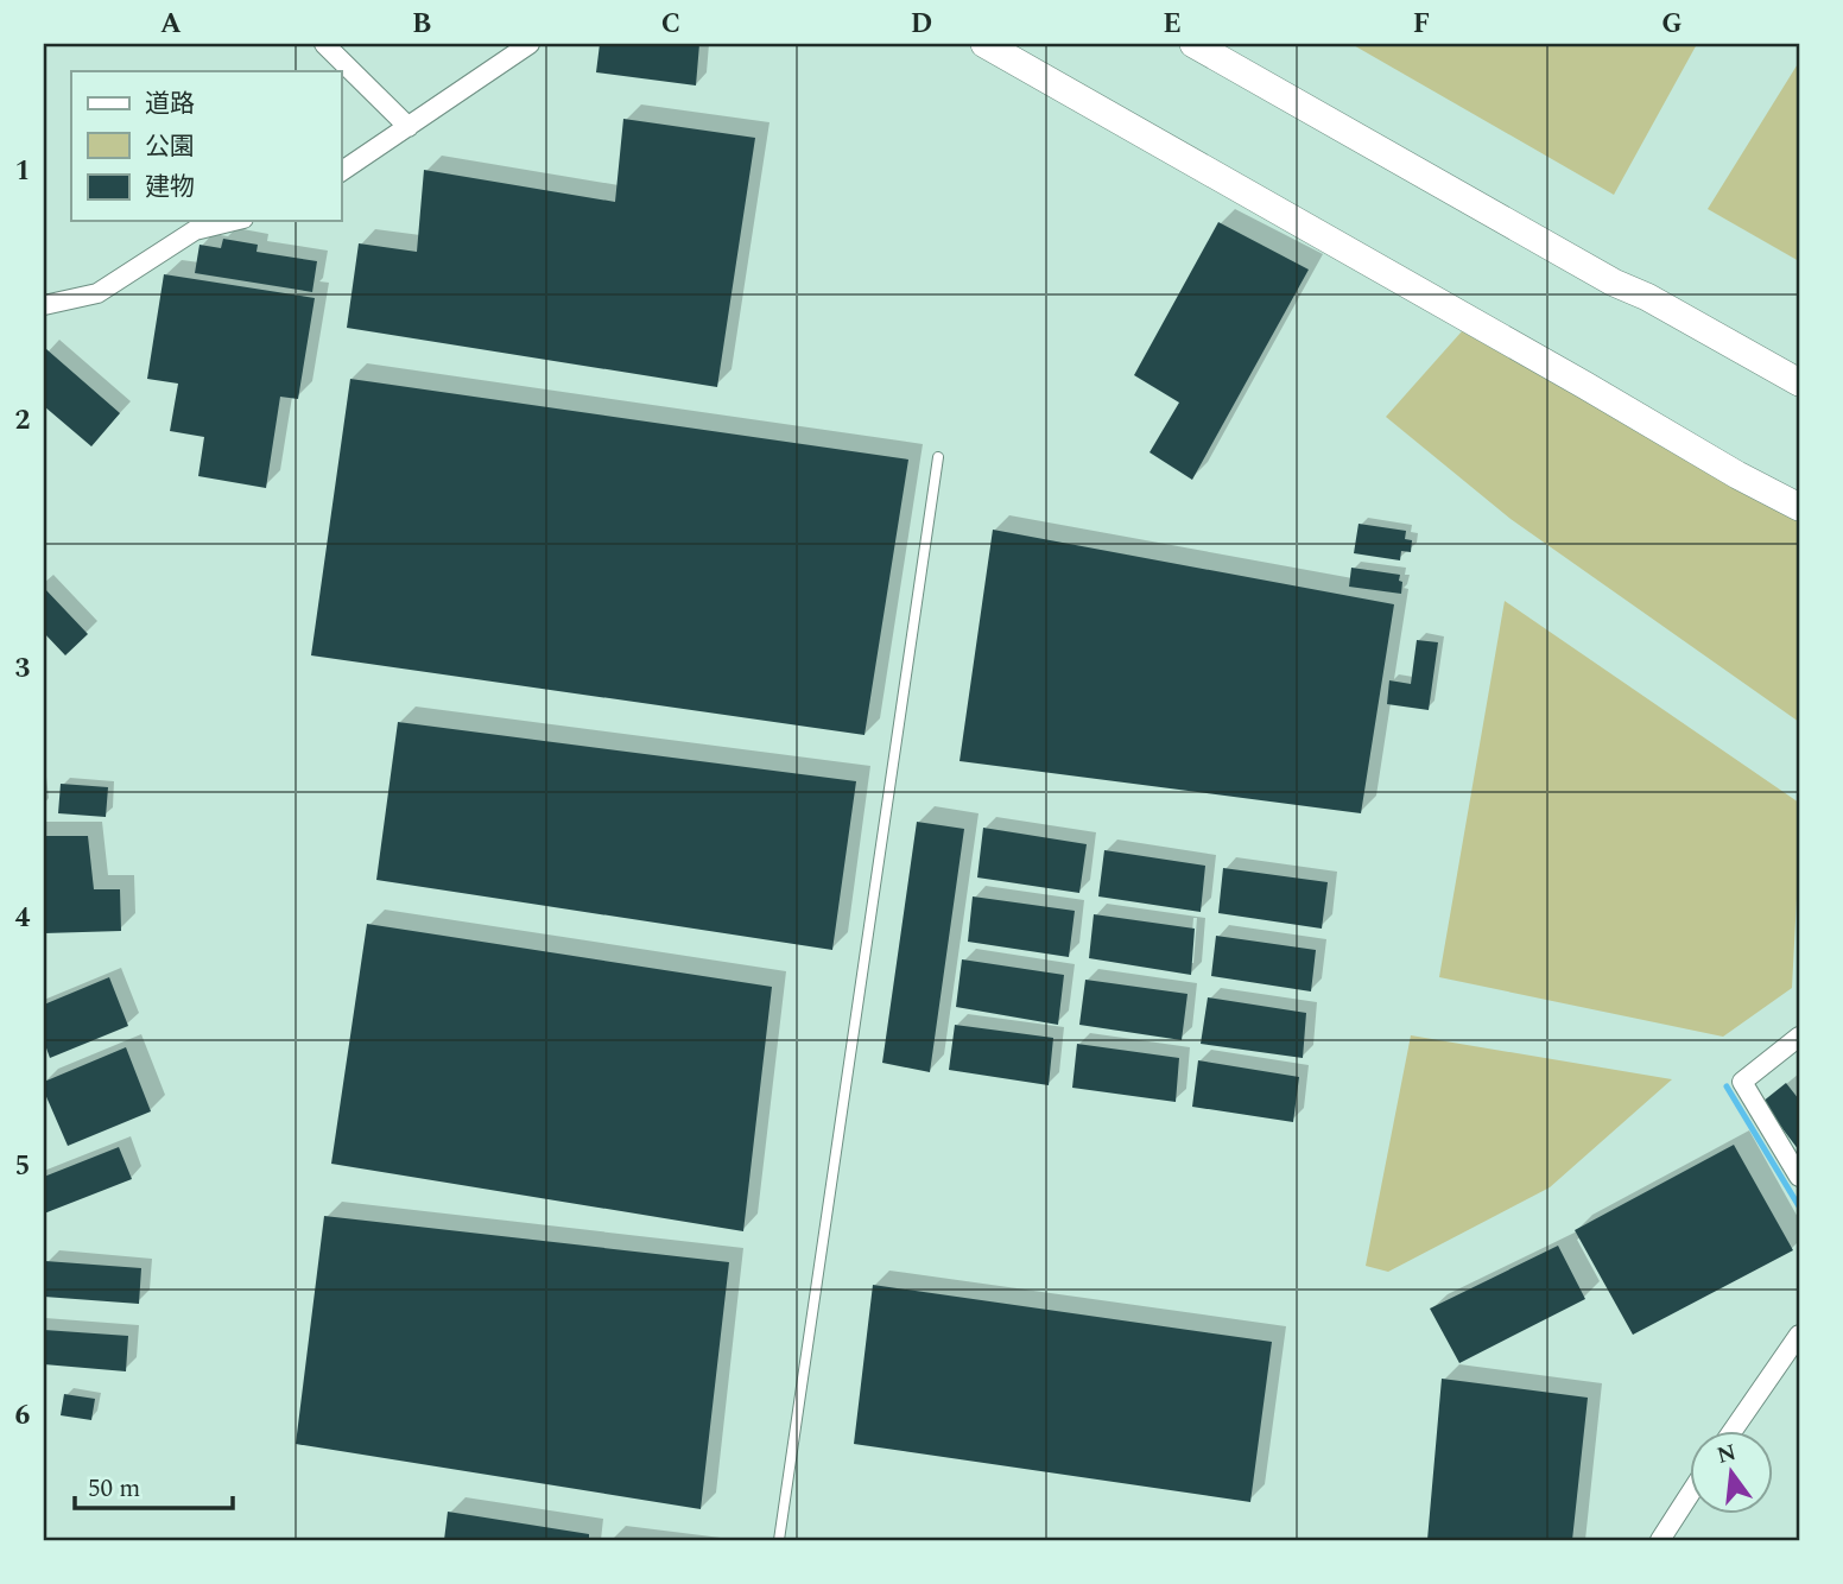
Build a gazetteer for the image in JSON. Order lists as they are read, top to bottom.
{
  "legend": ["道路", "公園", "建物"],
  "scale_bar": "50 m",
  "north": "top",
  "grid": {
    "columns": [
      "A",
      "B",
      "C",
      "D",
      "E",
      "F",
      "G"
    ],
    "rows": [
      "1",
      "2",
      "3",
      "4",
      "5",
      "6"
    ]
  }
}
